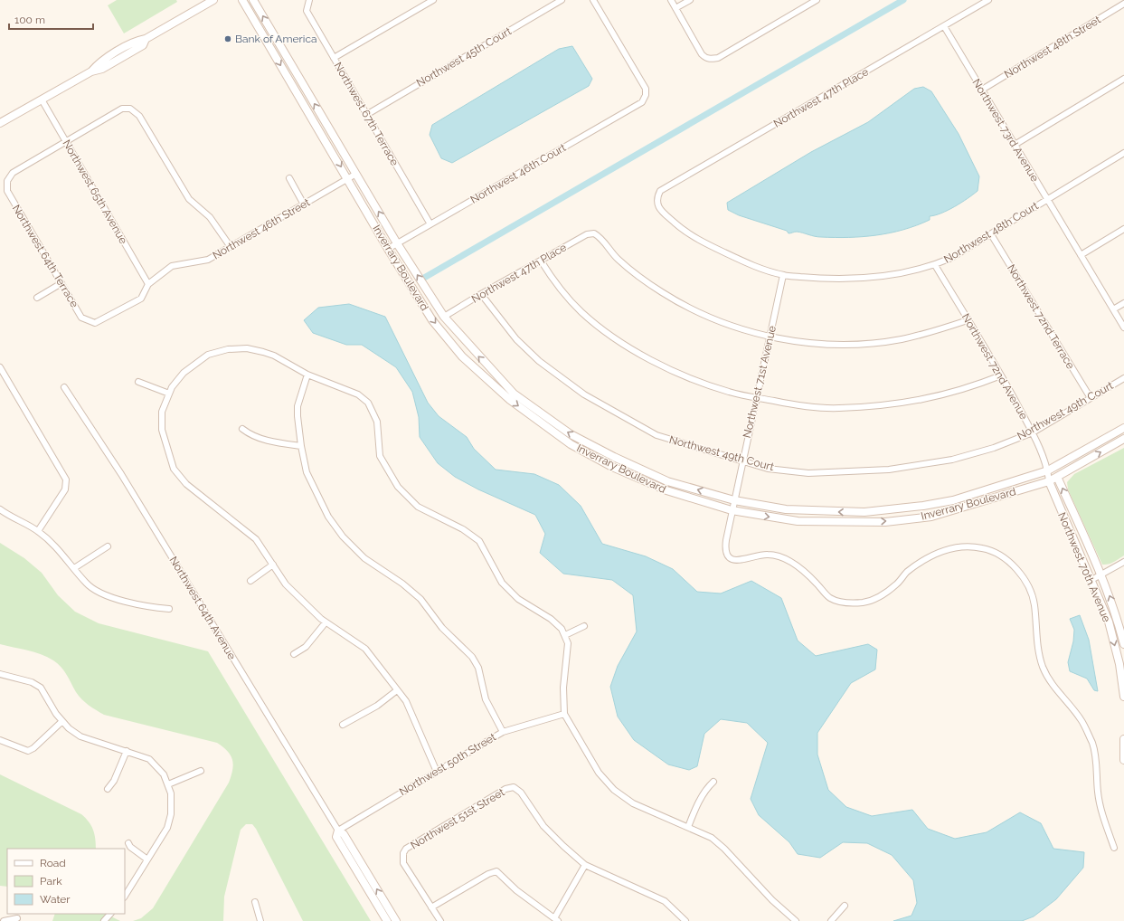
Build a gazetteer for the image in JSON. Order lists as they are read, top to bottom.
{
  "streets": {
    "street": [
      "Northwest 48th Street",
      "Northwest 45th Court",
      "Northwest 47th Place",
      "Northwest 67th Terrace",
      "Northwest 73rd Avenue",
      "Northwest 46th Court",
      "Northwest 65th Avenue",
      "Northwest 46th Street",
      "Northwest 48th Court",
      "Northwest 64th Terrace",
      "Inverrary Boulevard",
      "Northwest 72nd Terrace",
      "Northwest 72nd Avenue",
      "Northwest 71st Avenue",
      "Northwest 49th Court",
      "Northwest 70th Avenue",
      "Northwest 64th Avenue",
      "Northwest 50th Street",
      "Northwest 51st Street"
    ]
  },
  "crossings": [
    ["Northwest 48th Street", "Northwest 73rd Avenue"],
    ["Northwest 45th Court", "Northwest 67th Terrace"],
    ["Northwest 47th Place", "Northwest 73rd Avenue"],
    ["Northwest 47th Place", "Northwest 48th Court"],
    ["Northwest 47th Place", "Inverrary Boulevard"],
    ["Northwest 47th Place", "Northwest 71st Avenue"],
    ["Northwest 47th Place", "Northwest 49th Court"],
    ["Northwest 67th Terrace", "Northwest 46th Court"],
    ["Northwest 73rd Avenue", "Northwest 48th Court"],
    ["Northwest 46th Court", "Inverrary Boulevard"],
    ["Northwest 65th Avenue", "Northwest 46th Street"],
    ["Northwest 65th Avenue", "Northwest 64th Terrace"],
    ["Northwest 46th Street", "Northwest 64th Terrace"],
    ["Northwest 46th Street", "Inverrary Boulevard"],
    ["Northwest 48th Court", "Northwest 72nd Terrace"],
    ["Northwest 48th Court", "Northwest 72nd Avenue"],
    ["Northwest 48th Court", "Northwest 71st Avenue"],
    ["Inverrary Boulevard", "Northwest 72nd Avenue"],
    ["Inverrary Boulevard", "Northwest 71st Avenue"],
    ["Inverrary Boulevard", "Northwest 70th Avenue"],
    ["Northwest 72nd Terrace", "Northwest 49th Court"],
    ["Northwest 72nd Avenue", "Northwest 49th Court"],
    ["Northwest 72nd Avenue", "Northwest 70th Avenue"],
    ["Northwest 71st Avenue", "Northwest 49th Court"],
    ["Northwest 64th Avenue", "Northwest 50th Street"]
  ],
  "places": ["Bank of America"],
  "legend": ["Road", "Park", "Water"],
  "scale_bar": "100 m"
}
